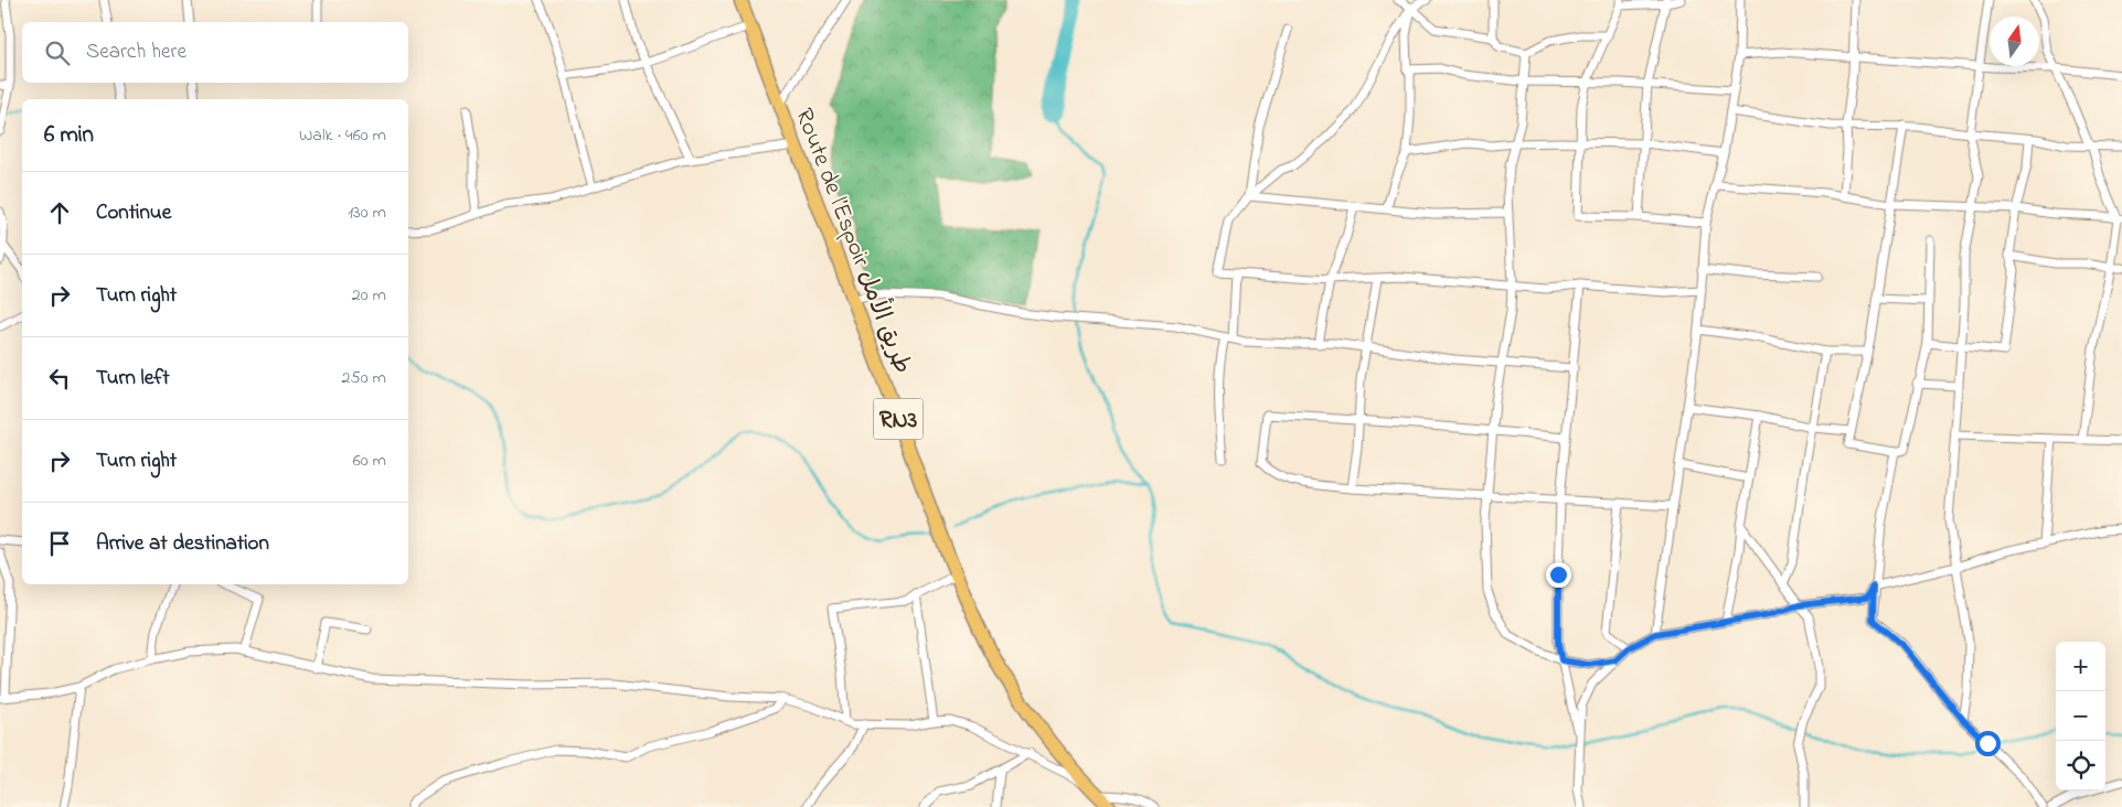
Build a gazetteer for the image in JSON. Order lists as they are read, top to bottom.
{
  "streets": {
    "highway": ["Route de l’Espoir طريق الأمل", "RN3"]
  },
  "north": "top",
  "page": {
    "search": "Search here",
    "heading": ["6 min", "Walk · 460 m"],
    "list": [
      ["Continue", "130 m"],
      ["Turn right", "20 m"],
      ["Turn left", "250 m"],
      ["Turn right", "60 m"],
      "Arrive at destination"
    ],
    "map_buttons": ["+", "−"]
  }
}
